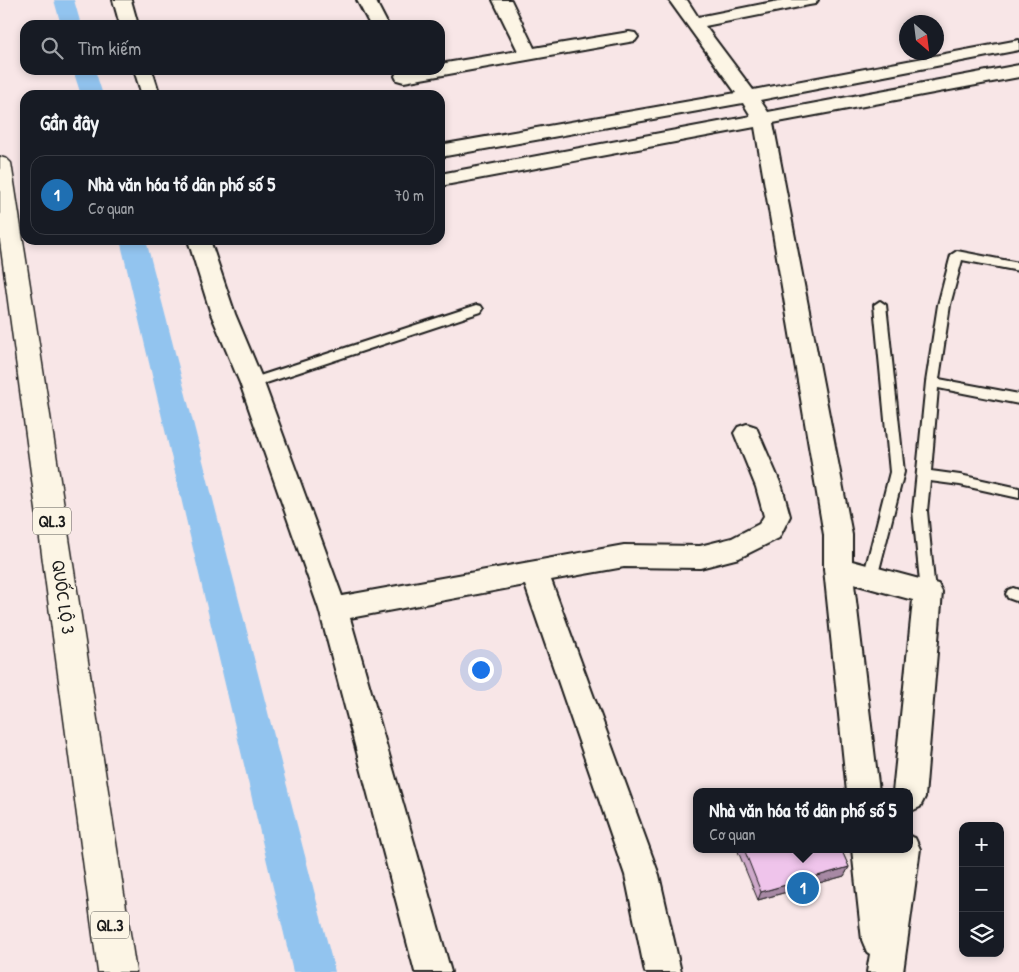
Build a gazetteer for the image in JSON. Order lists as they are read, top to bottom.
{
  "streets": {
    "highway": ["QL.3", "QUỐC LỘ 3"]
  },
  "north": "bottom right",
  "page": {
    "search": "Tìm kiếm",
    "heading": "Gần đây",
    "list": [
      {
        "mark": "1",
        "name": "Nhà văn hóa tổ dân phố số 5",
        "note": "Cơ quan",
        "value": "70 m"
      }
    ],
    "popup": ["Nhà văn hóa tổ dân phố số 5", "Cơ quan"],
    "map_buttons": ["+", "−"],
    "pins": "1"
  }
}
